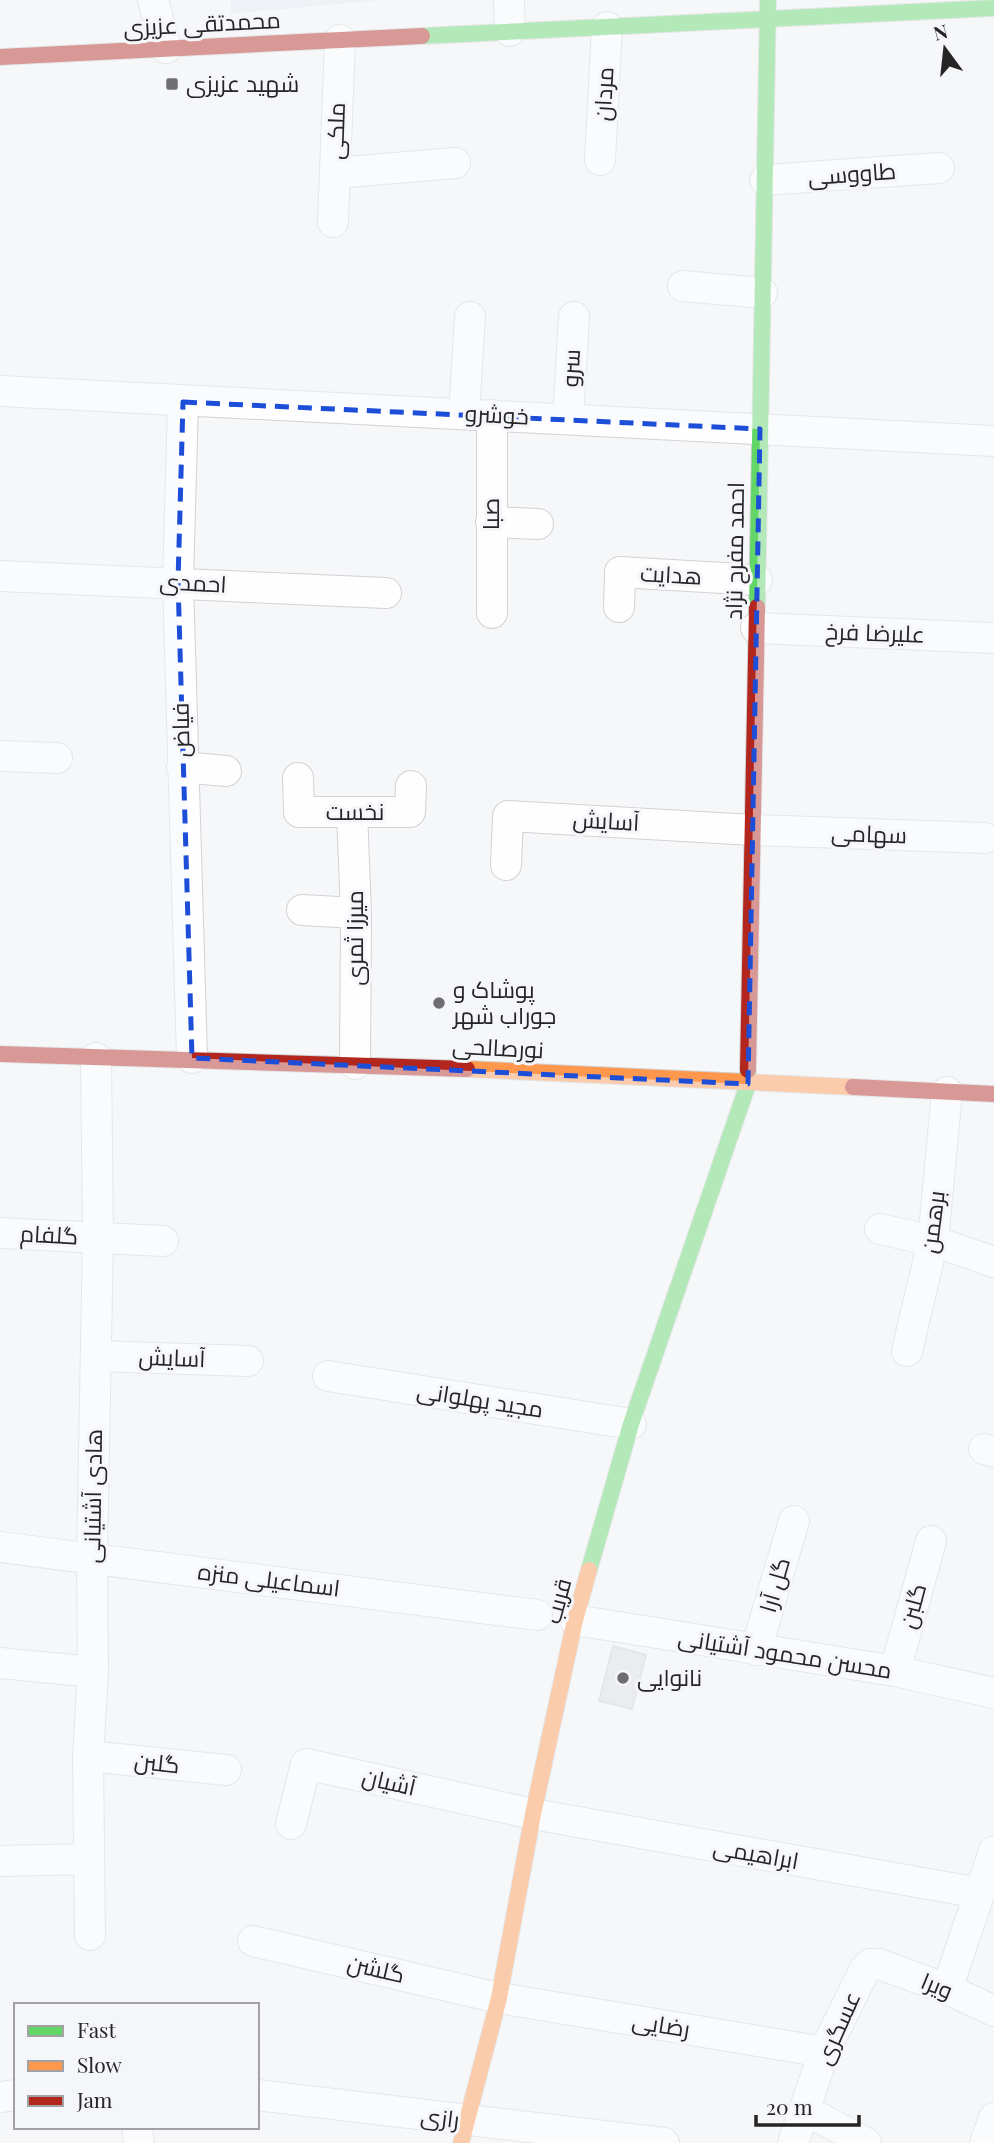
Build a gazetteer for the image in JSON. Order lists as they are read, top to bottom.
{
  "streets": {
    "street": [
      "محمدتقی عزیزی",
      "مردان",
      "ملکی",
      "طاووسی",
      "سرو",
      "خوشرو",
      "صبا",
      "احمد مفرح نژاد",
      "هدایت",
      "احمدی",
      "علیرضا فرخ",
      "فیاض",
      "نخست",
      "آسایش",
      "سهامی",
      "میرزا ثمری",
      "نورصالحی",
      "برهمن",
      "گلفام",
      "مجید پهلوانی",
      "هادی آشتیانی",
      "اسماعیلی منزه",
      "گل آرا",
      "قریب",
      "گلبن",
      "محسن محمود آشتیانی",
      "آشیان",
      "ابراهیمی",
      "گلشن",
      "ویرا",
      "رضایی",
      "عسگری",
      "رازی"
    ]
  },
  "crossings": [
    ["محمدتقی عزیزی", "مردان"],
    ["محمدتقی عزیزی", "ملکی"],
    ["محمدتقی عزیزی", "احمد مفرح نژاد"],
    ["طاووسی", "احمد مفرح نژاد"],
    ["سرو", "خوشرو"],
    ["خوشرو", "صبا"],
    ["خوشرو", "احمد مفرح نژاد"],
    ["خوشرو", "فیاض"],
    ["احمد مفرح نژاد", "هدایت"],
    ["احمد مفرح نژاد", "علیرضا فرخ"],
    ["احمد مفرح نژاد", "آسایش"],
    ["احمد مفرح نژاد", "سهامی"],
    ["احمد مفرح نژاد", "نورصالحی"],
    ["احمد مفرح نژاد", "قریب"],
    ["احمدی", "فیاض"],
    ["فیاض", "نورصالحی"],
    ["نخست", "میرزا ثمری"],
    ["آسایش", "سهامی"],
    ["آسایش", "هادی آشتیانی"],
    ["میرزا ثمری", "نورصالحی"],
    ["نورصالحی", "برهمن"],
    ["نورصالحی", "هادی آشتیانی"],
    ["نورصالحی", "قریب"],
    ["گلفام", "هادی آشتیانی"],
    ["مجید پهلوانی", "قریب"],
    ["هادی آشتیانی", "اسماعیلی منزه"],
    ["هادی آشتیانی", "گلبن"],
    ["گل آرا", "محسن محمود آشتیانی"],
    ["قریب", "محسن محمود آشتیانی"],
    ["قریب", "آشیان"],
    ["قریب", "ابراهیمی"],
    ["قریب", "گلشن"],
    ["قریب", "رضایی"],
    ["قریب", "رازی"],
    ["گلبن", "محسن محمود آشتیانی"],
    ["آشیان", "ابراهیمی"],
    ["گلشن", "رضایی"],
    ["ویرا", "عسگری"],
    ["رضایی", "عسگری"]
  ],
  "places": {
    "transit": ["شهید عزیزی"],
    "other": ["پوشاک و جوراب شهر", "نانوایی"]
  },
  "legend": ["Fast", "Slow", "Jam"],
  "scale_bar": "20 m",
  "north": "top"
}
